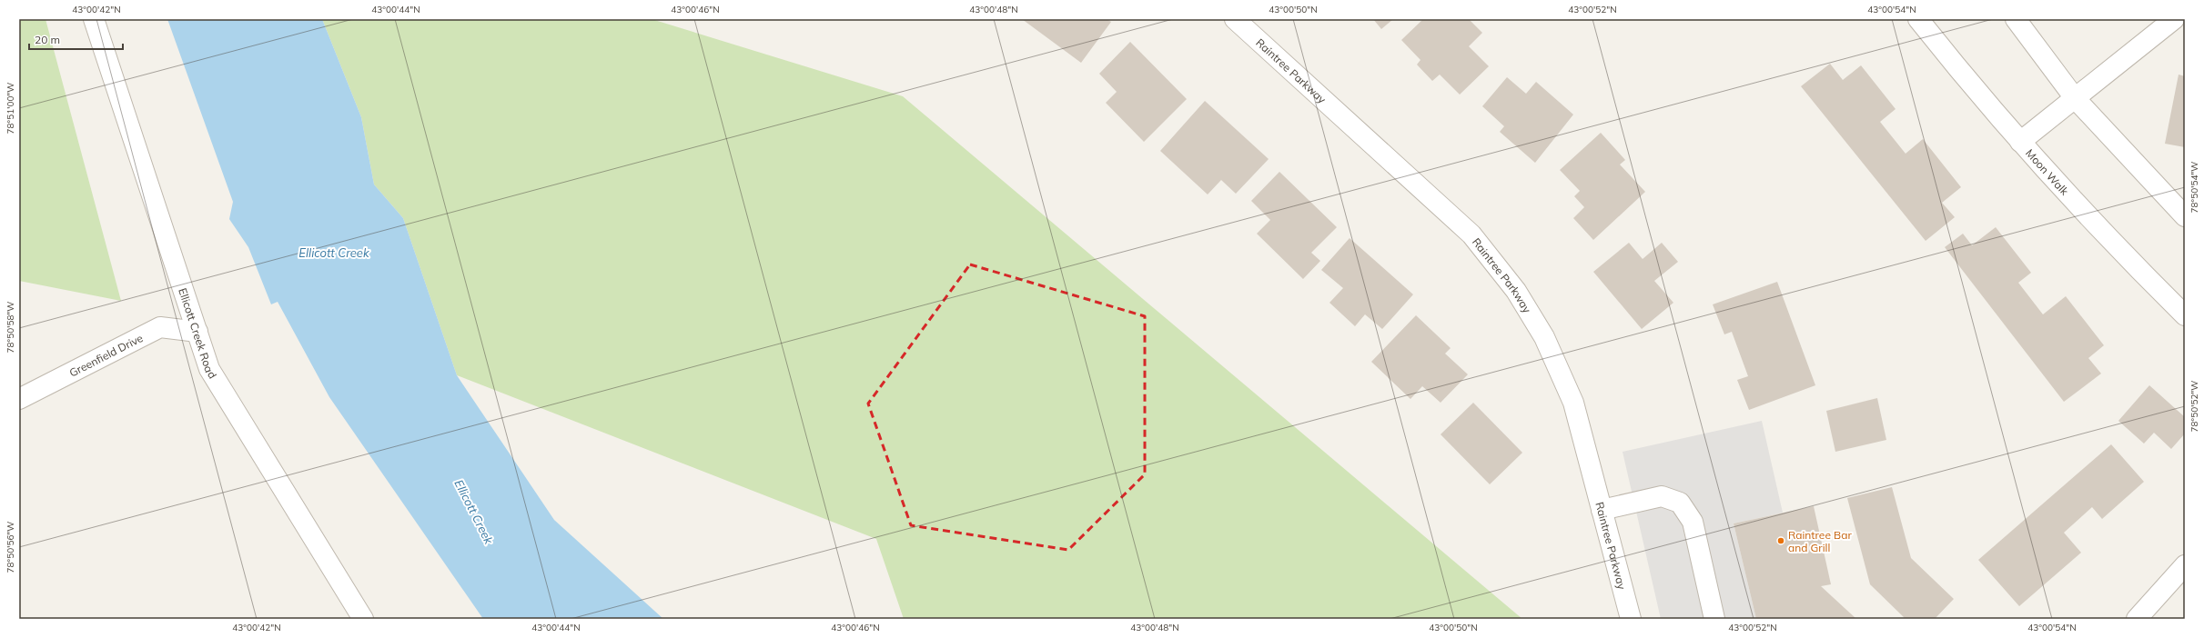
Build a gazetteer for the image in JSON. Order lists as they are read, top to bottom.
{
  "streets": {
    "street": [
      "Raintree Parkway",
      "Moon Walk",
      "Ellicott Creek Road",
      "Greenfield Drive"
    ]
  },
  "crossings": [
    ["Ellicott Creek Road", "Greenfield Drive"]
  ],
  "water": ["Ellicott Creek"],
  "places": ["Raintree Bar and Grill"],
  "scale_bar": "20 m",
  "coordinates": [
    "43°00'42\"N",
    "43°00'44\"N",
    "43°00'46\"N",
    "43°00'48\"N",
    "43°00'50\"N",
    "43°00'52\"N",
    "43°00'54\"N",
    "78°51'00\"W",
    "78°50'54\"W",
    "78°50'58\"W",
    "78°50'52\"W",
    "78°50'56\"W"
  ]
}
